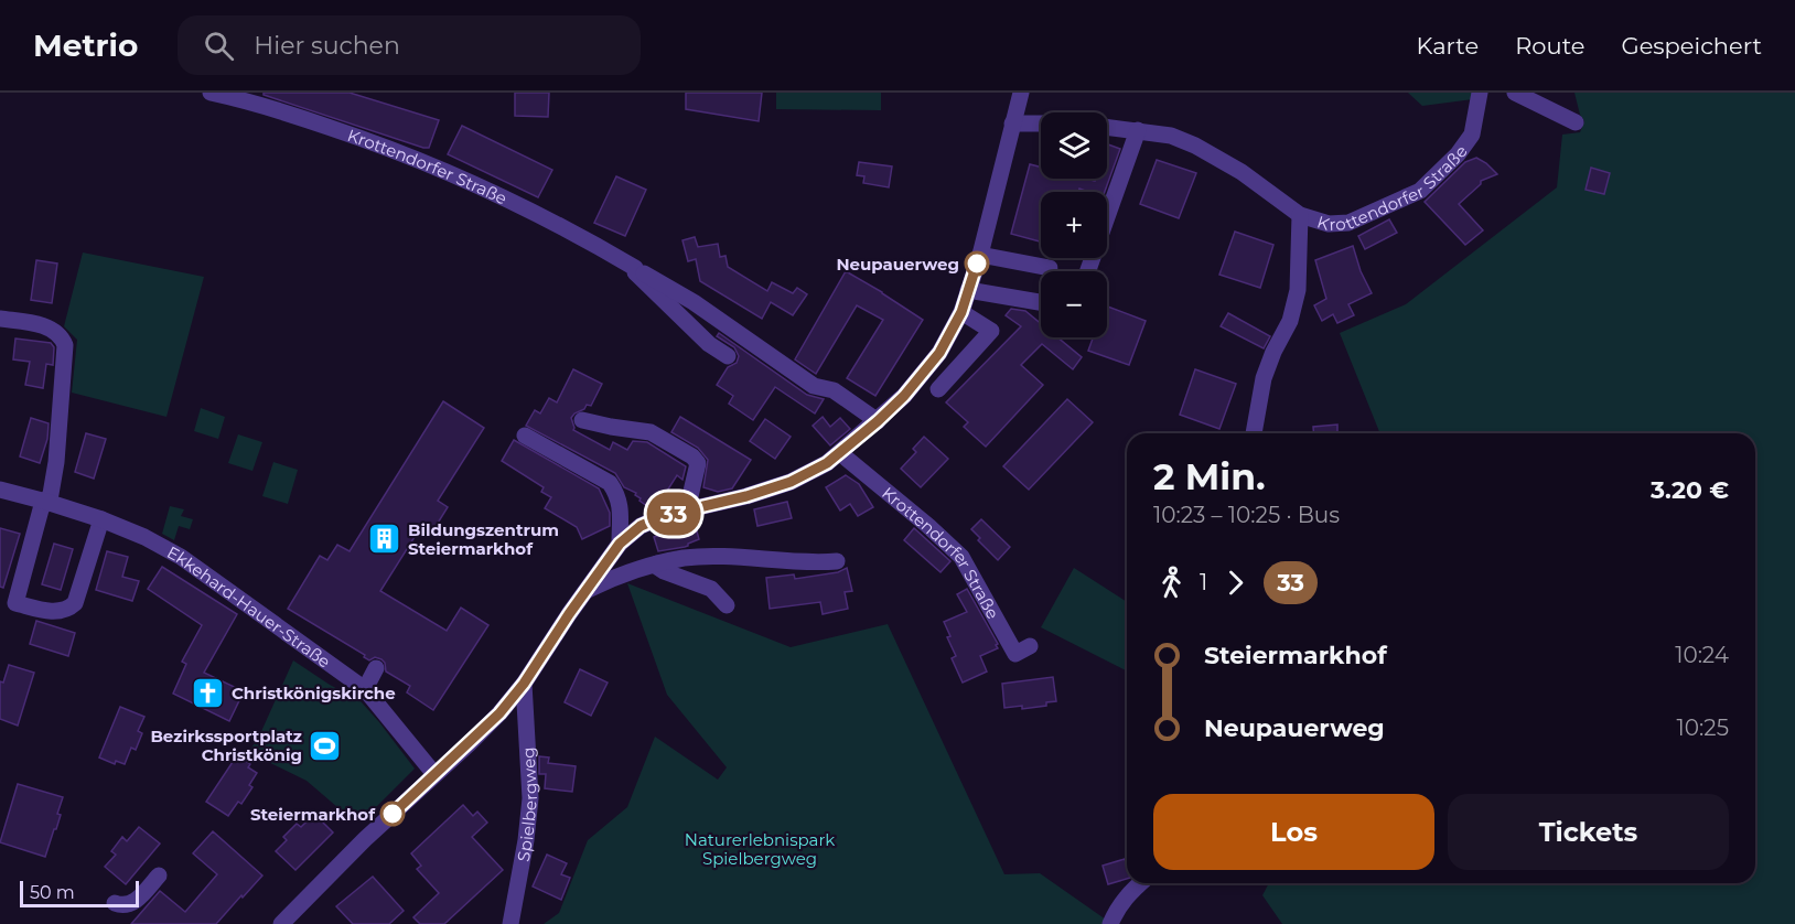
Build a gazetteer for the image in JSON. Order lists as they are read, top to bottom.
{
  "streets": {
    "street": ["Krottendorfer Straße", "Ekkehard-Hauer-Straße", "Spielbergweg"]
  },
  "parks": ["Naturerlebnispark Spielbergweg"],
  "places": {
    "other": ["Neupauerweg", "Steiermarkhof"],
    "building": ["Bildungszentrum Steiermarkhof"],
    "church": ["Christkönigskirche"],
    "sports": ["Bezirkssportplatz Christkönig"]
  },
  "lines": ["bus line 33"],
  "scale_bar": "50 m",
  "page": {
    "header": "Metrio",
    "search": "Hier suchen",
    "nav": ["Karte", "Route", "Gespeichert"],
    "on_map": "33",
    "map_buttons": ["+", "−"],
    "heading": ["2 Min.", "10:23 – 10:25 · Bus", "3.20 €"],
    "legs": ["1", "33"],
    "list": [
      {
        "name": "Steiermarkhof",
        "value": "10:24"
      },
      {
        "name": "Neupauerweg",
        "value": "10:25"
      }
    ],
    "buttons": ["Los", "Tickets"],
    "scale": "50 m"
  }
}
